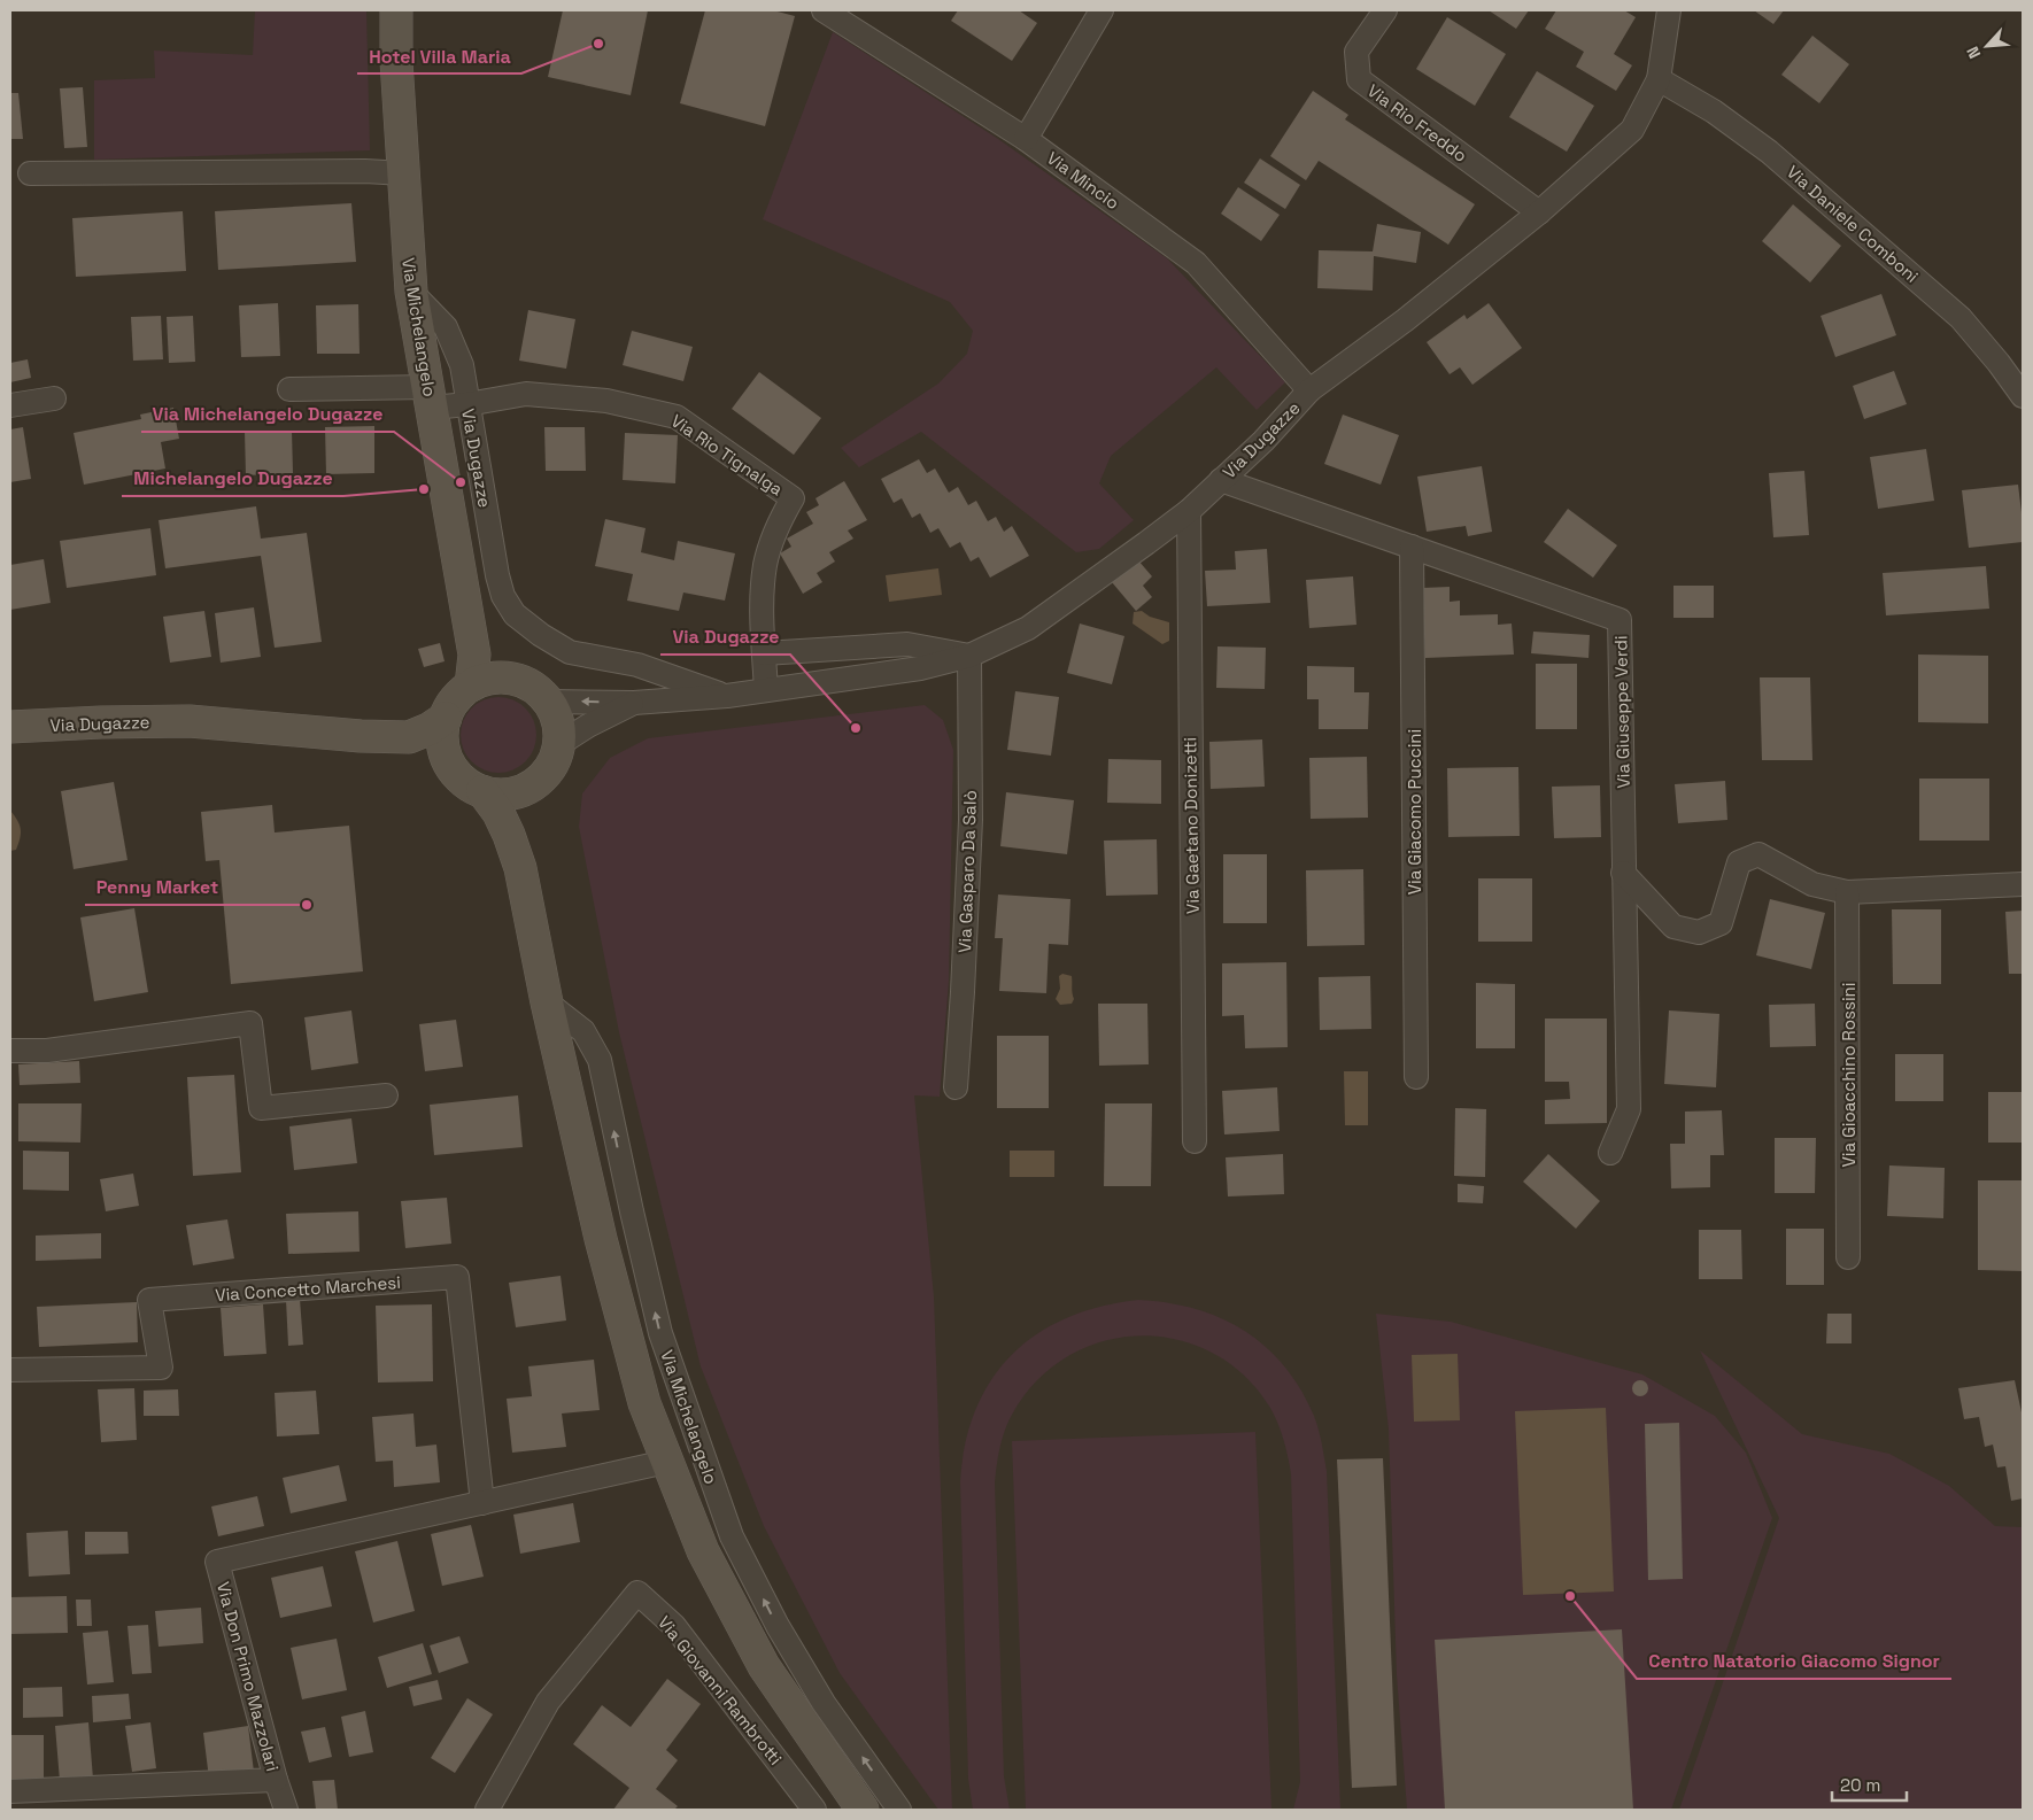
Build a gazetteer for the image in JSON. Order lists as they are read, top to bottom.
{
  "streets": {
    "street": [
      "Via Rio Freddo",
      "Via Mincio",
      "Via Daniele Comboni",
      "Via Michelangelo",
      "Via Dugazze",
      "Via Rio Tignalga",
      "Via Giuseppe Verdi",
      "Via Giacomo Puccini",
      "Via Gaetano Donizetti",
      "Via Gasparo Da Salò",
      "Via Gioacchino Rossini",
      "Via Concetto Marchesi",
      "Via Don Primo Mazzolari",
      "Via Giovanni Rambrotti"
    ]
  },
  "crossings": [
    ["Via Rio Freddo", "Via Dugazze"],
    ["Via Mincio", "Via Dugazze"],
    ["Via Daniele Comboni", "Via Dugazze"],
    ["Via Michelangelo", "Via Dugazze"],
    ["Via Michelangelo", "Via Rio Tignalga"],
    ["Via Michelangelo", "Via Don Primo Mazzolari"],
    ["Via Dugazze", "Via Rio Tignalga"],
    ["Via Dugazze", "Via Giuseppe Verdi"],
    ["Via Dugazze", "Via Gaetano Donizetti"],
    ["Via Dugazze", "Via Gasparo Da Salò"],
    ["Via Giuseppe Verdi", "Via Giacomo Puccini"],
    ["Via Concetto Marchesi", "Via Don Primo Mazzolari"]
  ],
  "places": [
    "Hotel Villa Maria",
    "Via Michelangelo Dugazze",
    "Michelangelo Dugazze",
    "Via Dugazze",
    "Penny Market",
    "Centro Natatorio Giacomo Signor"
  ],
  "scale_bar": "20 m",
  "north": "bottom left"
}
